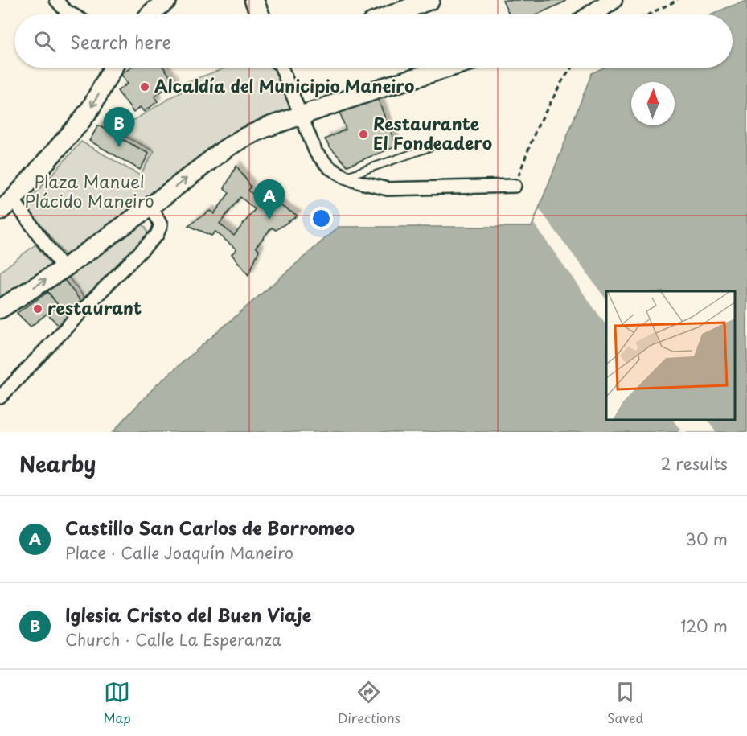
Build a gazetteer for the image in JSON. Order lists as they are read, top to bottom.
{
  "parks": ["Plaza Manuel Plácido Maneiro"],
  "places": ["Alcaldía del Municipio Maneiro", "Restaurante El Fondeadero", "restaurant"],
  "north": "top",
  "page": {
    "search": "Search here",
    "pins": ["B", "A"],
    "heading": ["Nearby", "2 results"],
    "list": [
      {
        "mark": "A",
        "name": "Castillo San Carlos de Borromeo",
        "note": "Place · Calle Joaquín Maneiro",
        "value": "30 m"
      },
      {
        "mark": "B",
        "name": "Iglesia Cristo del Buen Viaje",
        "note": "Church · Calle La Esperanza",
        "value": "120 m"
      }
    ],
    "nav": ["Map", "Directions", "Saved"]
  }
}
